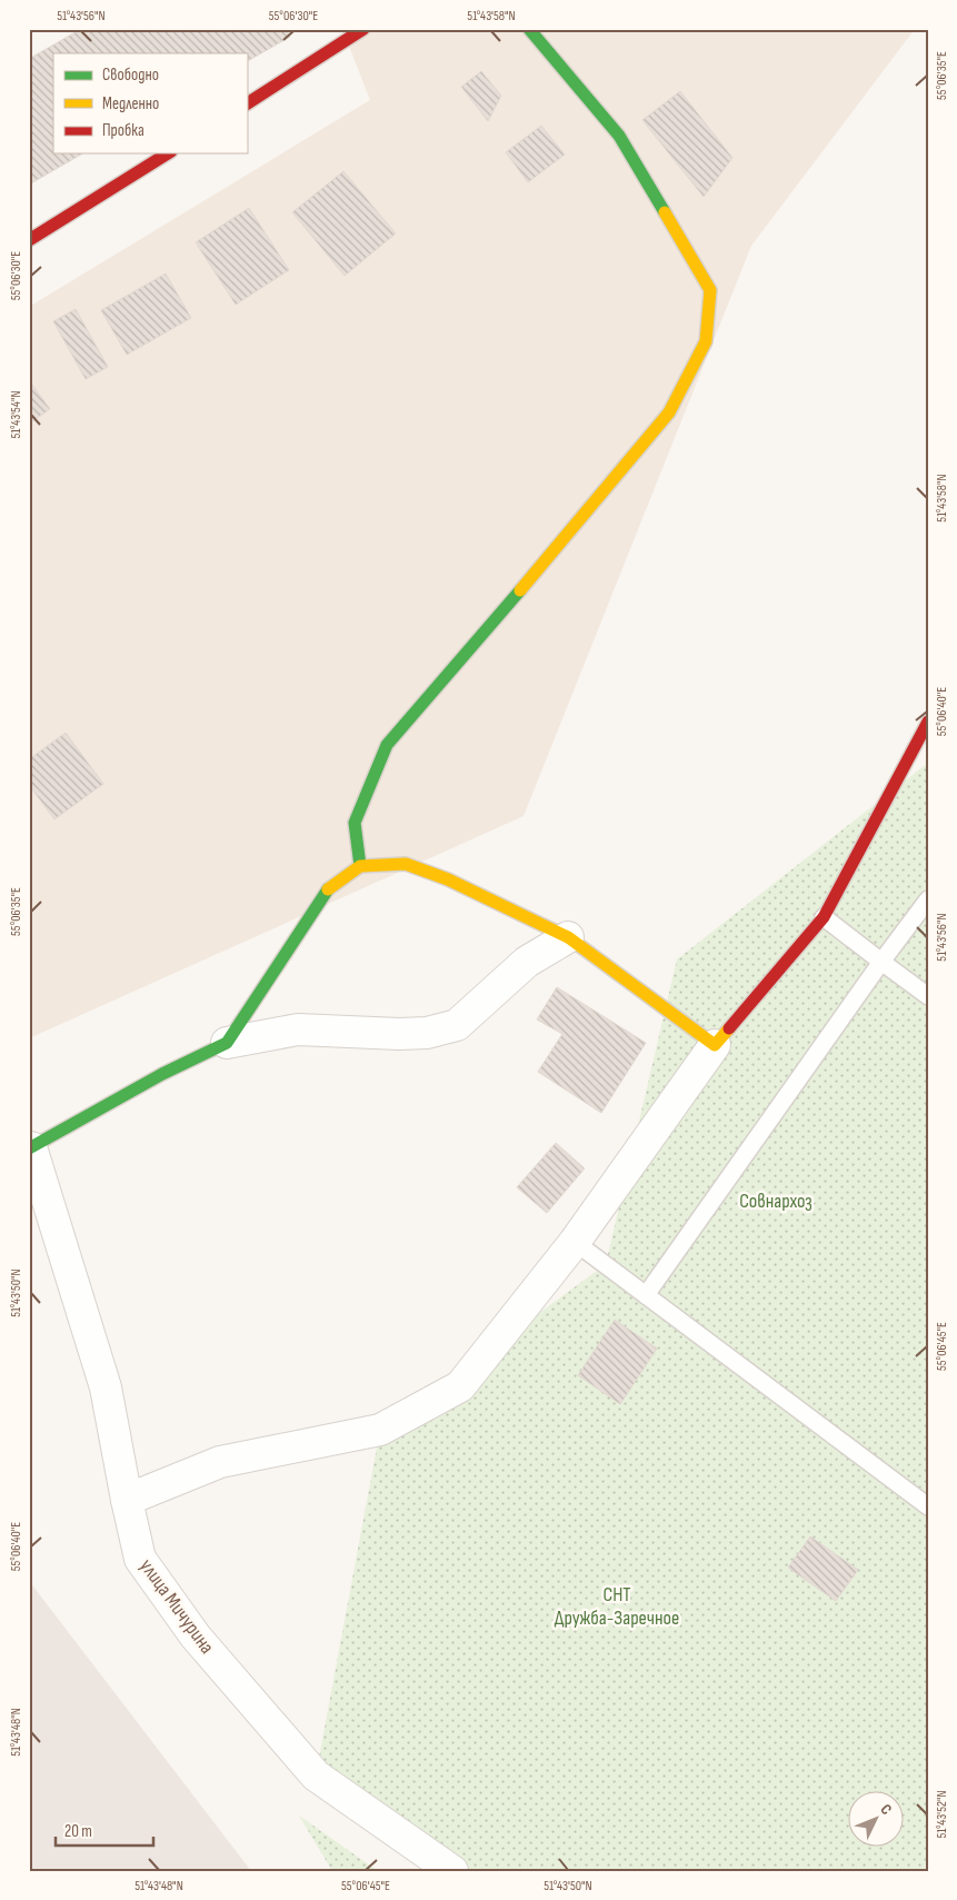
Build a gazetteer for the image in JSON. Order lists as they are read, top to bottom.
{
  "streets": {
    "street": ["улица Мичурина"]
  },
  "parks": ["Совнархоз", "СНТ Дружба-Заречное"],
  "legend": ["Свободно", "Медленно", "Пробка"],
  "scale_bar": "20 m",
  "north": "top right",
  "coordinates": [
    "51°43'56\"N",
    "55°06'30\"E",
    "51°43'58\"N",
    "55°06'35\"E",
    "51°43'54\"N",
    "55°06'40\"E",
    "51°43'50\"N",
    "55°06'45\"E",
    "51°43'48\"N",
    "51°43'52\"N"
  ]
}
